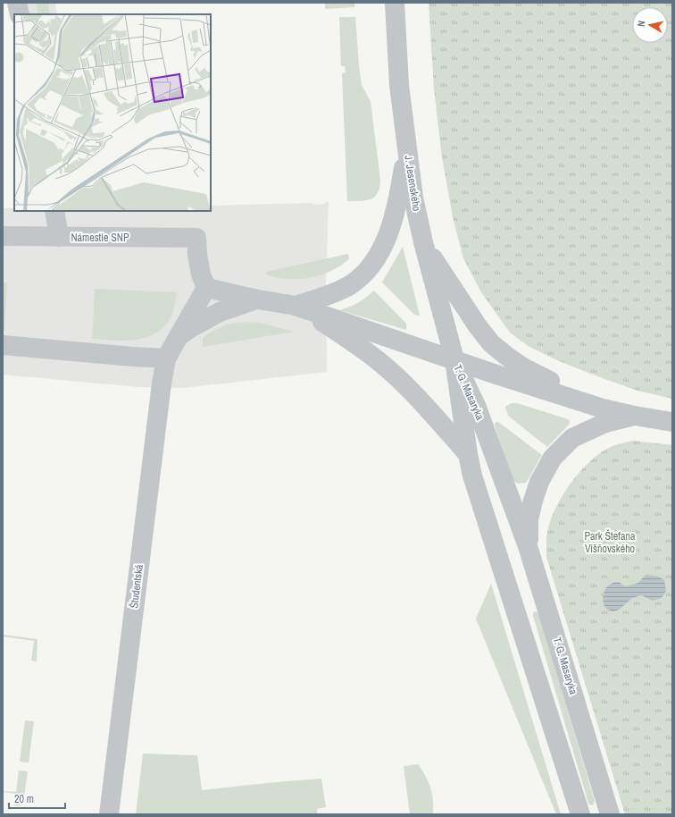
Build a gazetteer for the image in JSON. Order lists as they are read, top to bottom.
{
  "streets": {
    "street": [
      "J. Jesenského",
      "Námestie SNP",
      "T. G. Masaryka",
      "Študentská"
    ]
  },
  "crossings": [
    ["J. Jesenského", "T. G. Masaryka"]
  ],
  "parks": ["Park Štefana Višňovského"],
  "scale_bar": "20 m",
  "north": "left"
}
